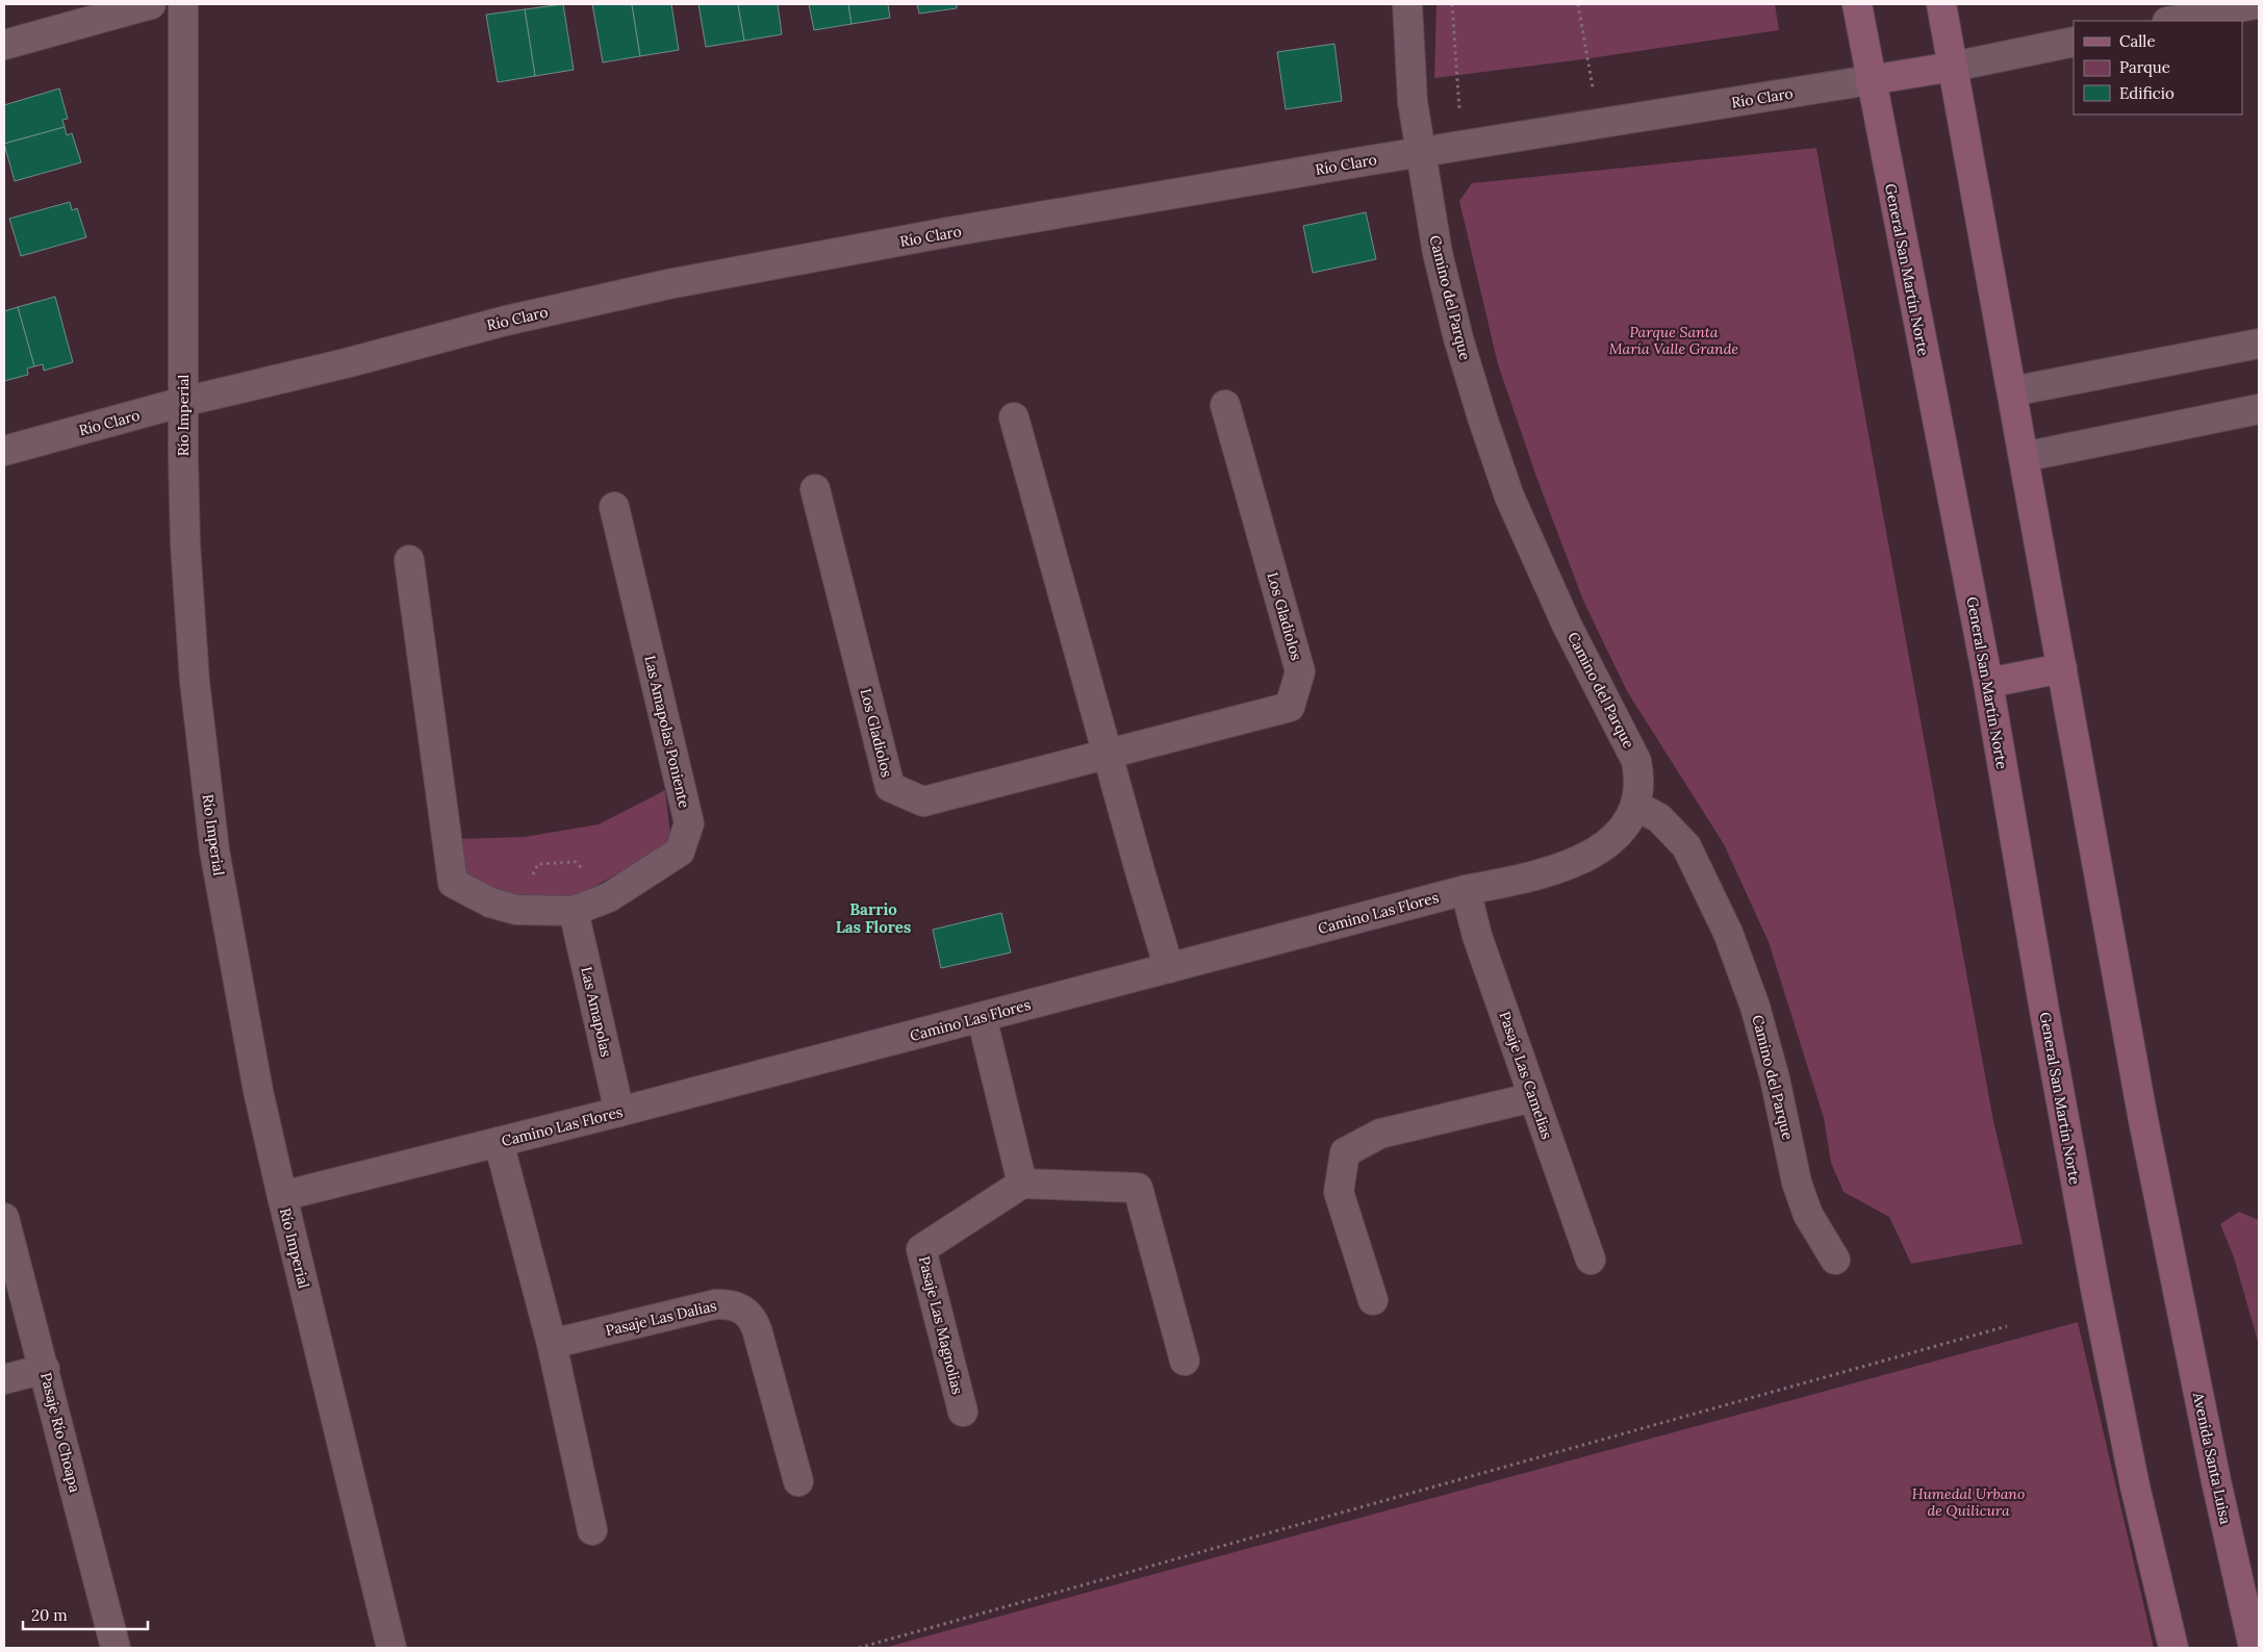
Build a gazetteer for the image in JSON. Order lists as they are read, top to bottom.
{
  "streets": {
    "main road": ["General San Martín Norte", "Avenida Santa Luisa"],
    "street": [
      "Río Claro",
      "Camino del Parque",
      "Río Imperial",
      "Los Gladiolos",
      "Las Amapolas Poniente",
      "Camino Las Flores",
      "Las Amapolas",
      "Pasaje Las Camelias",
      "Pasaje Las Dalias",
      "Pasaje Las Magnolias",
      "Pasaje Río Choapa"
    ]
  },
  "crossings": [
    ["Río Claro", "General San Martín Norte"],
    ["Río Claro", "Camino del Parque"],
    ["Río Claro", "Río Imperial"],
    ["Camino del Parque", "Camino Las Flores"],
    ["Río Imperial", "Camino Las Flores"],
    ["Las Amapolas Poniente", "Las Amapolas"],
    ["Camino Las Flores", "Las Amapolas"],
    ["Camino Las Flores", "Pasaje Las Camelias"]
  ],
  "districts": ["Barrio Las Flores"],
  "parks": ["Parque Santa María Valle Grande", "Humedal Urbano de Quilicura"],
  "legend": ["Calle", "Parque", "Edificio"],
  "scale_bar": "20 m"
}
